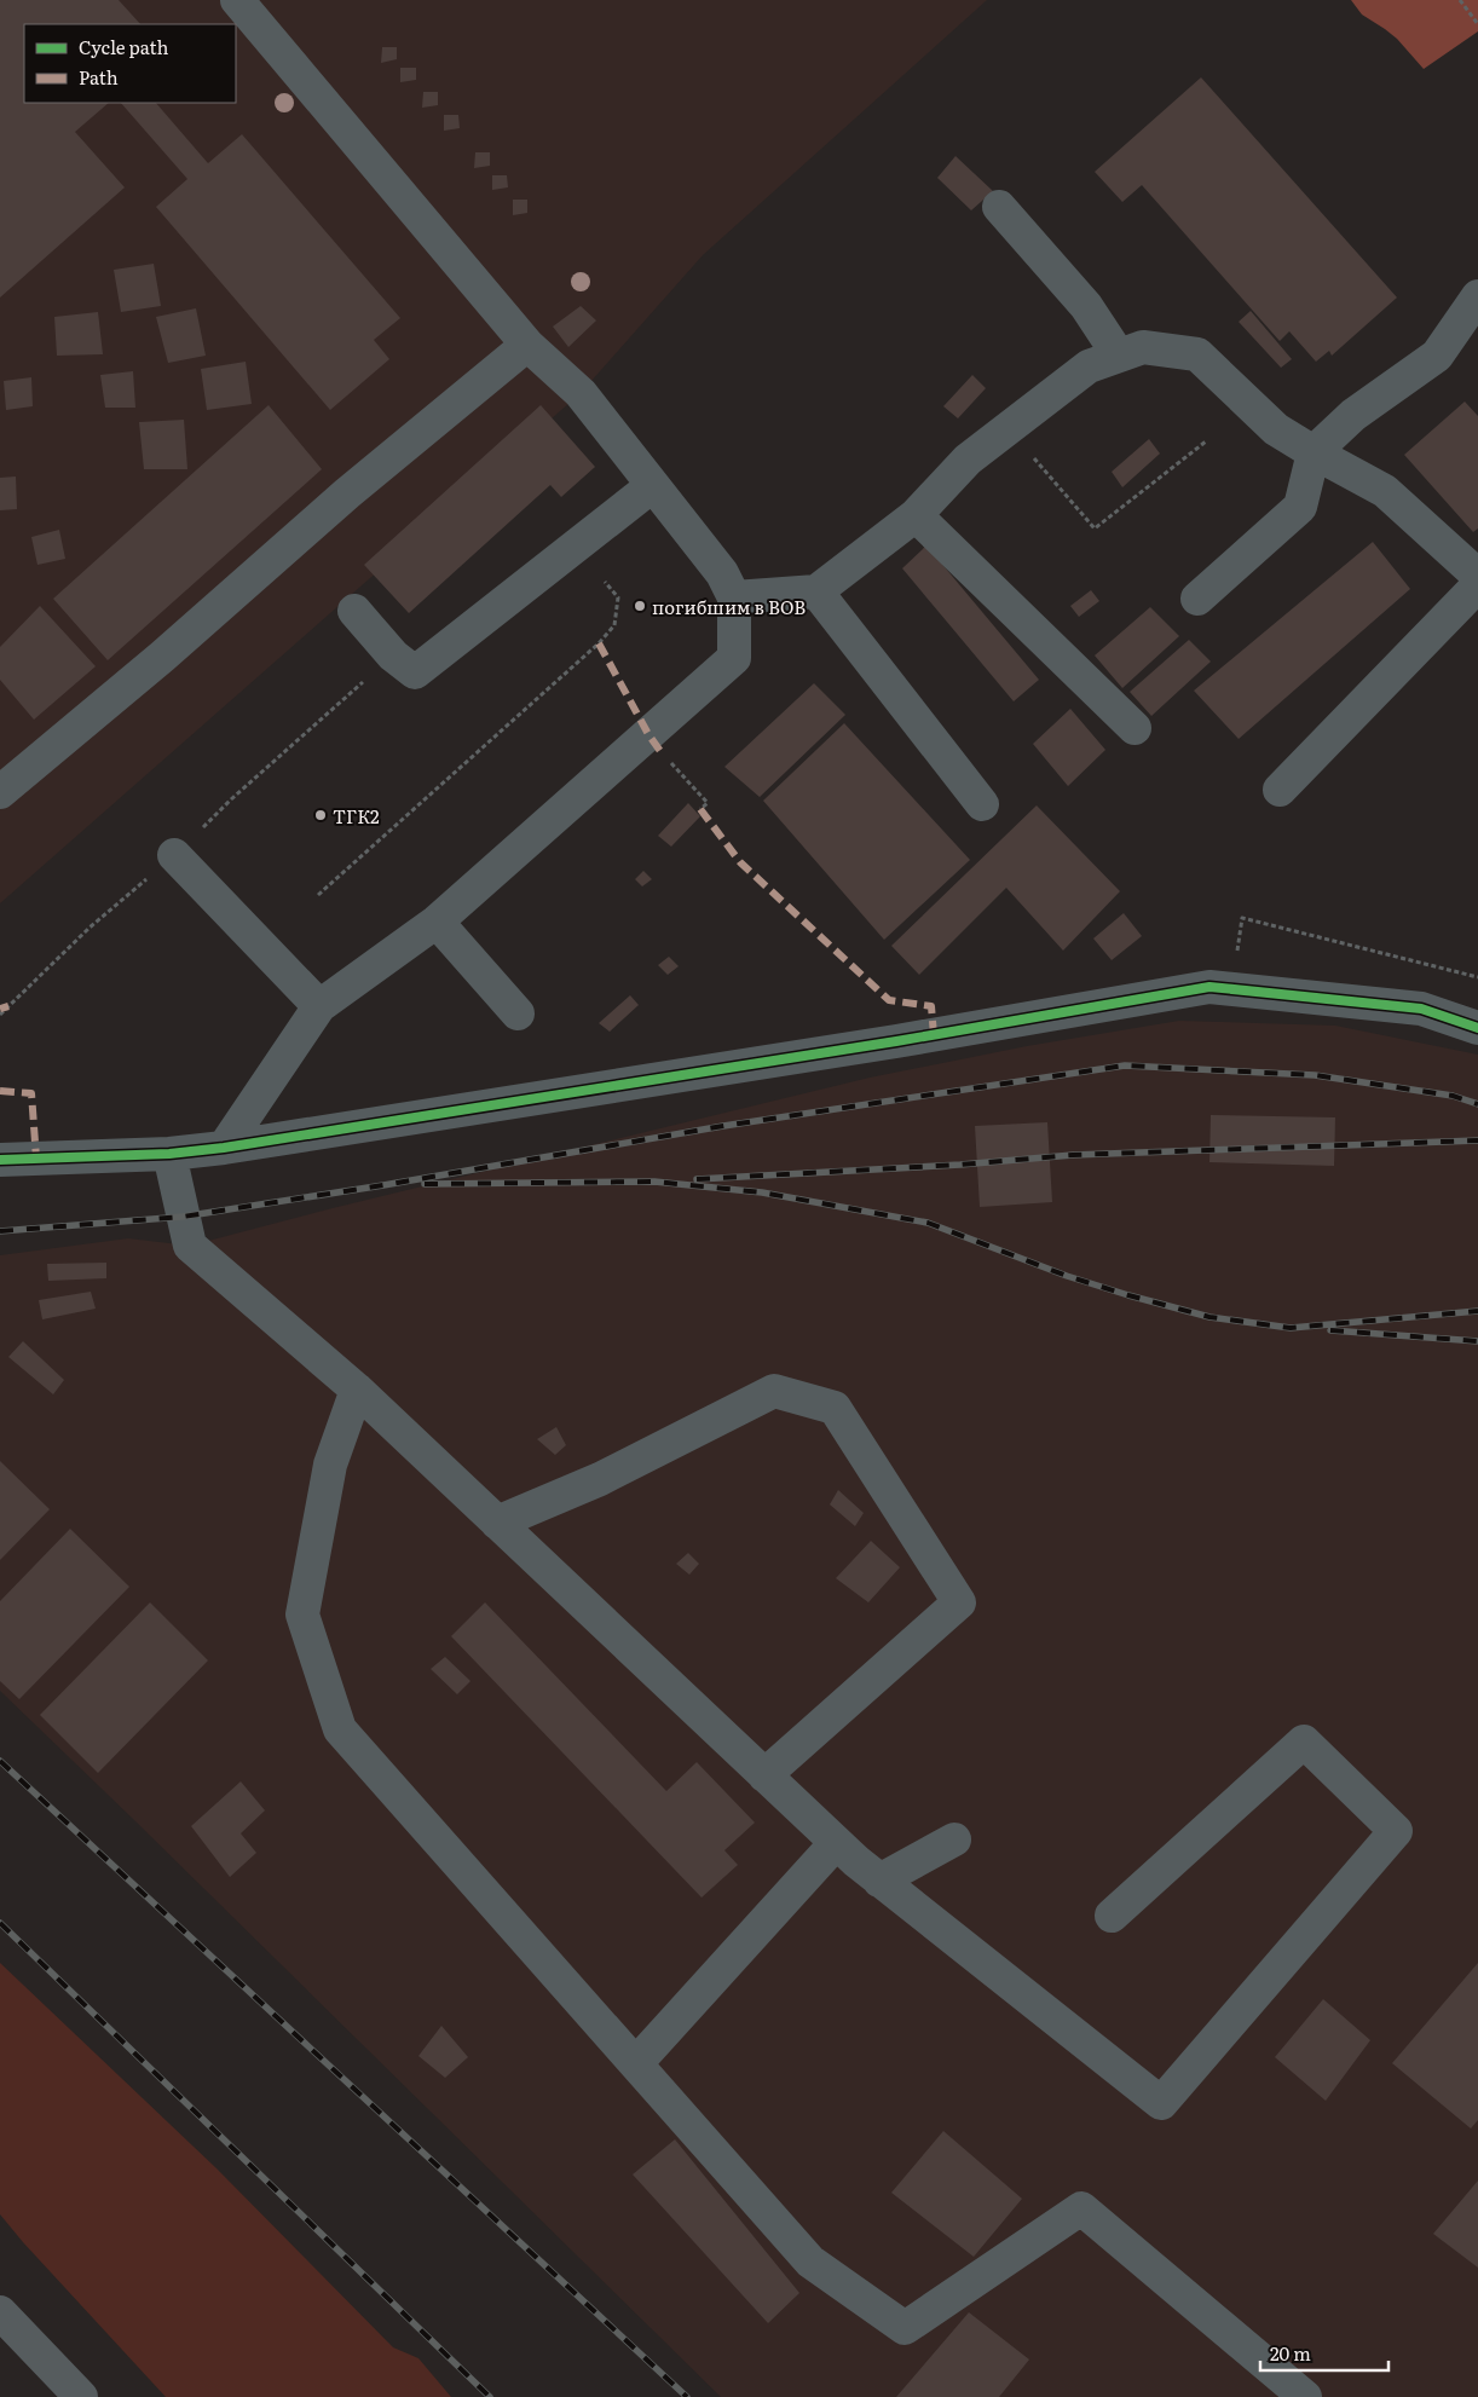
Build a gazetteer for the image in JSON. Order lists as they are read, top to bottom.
{
  "places": ["погибшим в ВОВ", "ТГК2"],
  "legend": ["Cycle path", "Path"],
  "scale_bar": "20 m"
}
